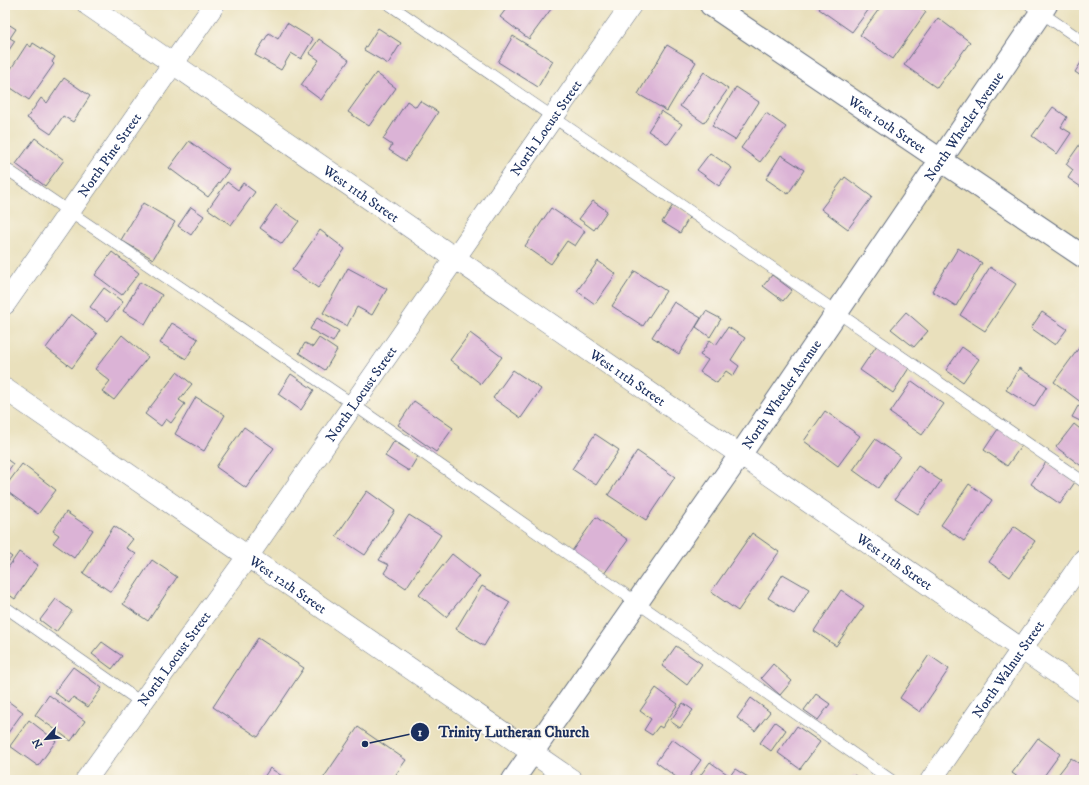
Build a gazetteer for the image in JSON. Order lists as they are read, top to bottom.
{
  "streets": {
    "street": [
      "West 10th Street",
      "North Wheeler Avenue",
      "North Locust Street",
      "North Pine Street",
      "West 11th Street",
      "West 12th Street",
      "North Walnut Street"
    ]
  },
  "crossings": [
    ["West 10th Street", "North Wheeler Avenue"],
    ["North Wheeler Avenue", "West 11th Street"],
    ["North Wheeler Avenue", "West 12th Street"],
    ["North Locust Street", "West 11th Street"],
    ["North Locust Street", "West 12th Street"],
    ["North Pine Street", "West 11th Street"],
    ["West 11th Street", "North Walnut Street"]
  ],
  "places": ["Trinity Lutheran Church"],
  "north": "bottom left"
}
